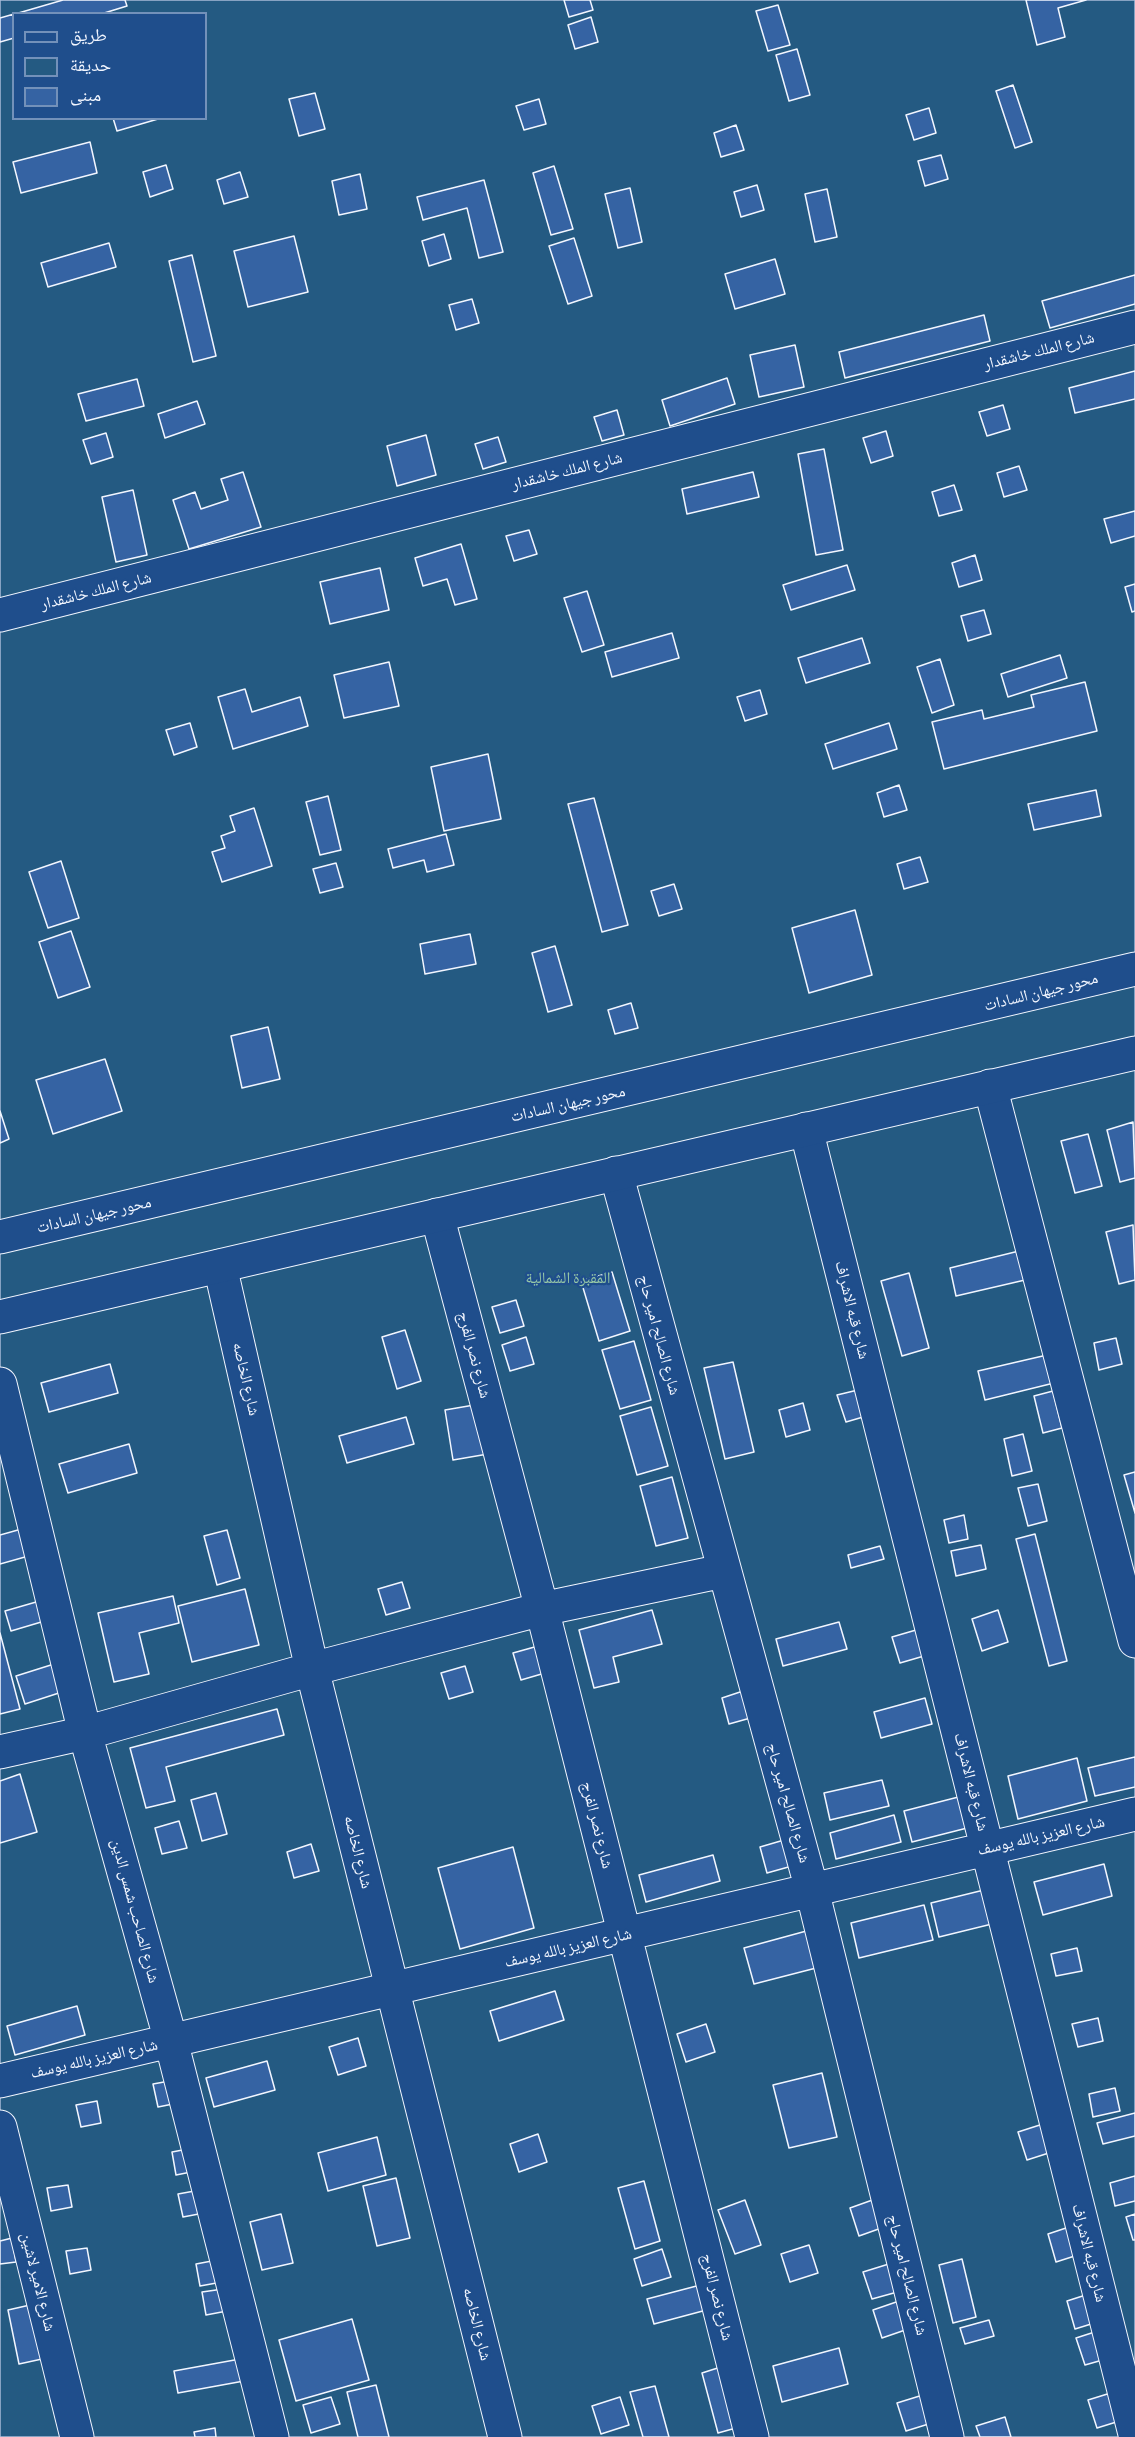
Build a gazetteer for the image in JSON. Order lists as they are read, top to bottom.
{
  "streets": {
    "street": [
      "شارع الملك خاشقدار",
      "محور جيهان السادات",
      "شارع قبه الاشراف",
      "شارع الصالح امير حاج",
      "شارع نصر الفرج",
      "شارع الخاصه",
      "شارع العزيز بالله يوسف",
      "شارع الصاحب شمس الدين",
      "شارع الامير لاشين"
    ]
  },
  "crossings": [
    ["شارع قبه الاشراف", "شارع العزيز بالله يوسف"],
    ["شارع الصالح امير حاج", "شارع العزيز بالله يوسف"],
    ["شارع نصر الفرج", "شارع العزيز بالله يوسف"],
    ["شارع الخاصه", "شارع العزيز بالله يوسف"],
    ["شارع العزيز بالله يوسف", "شارع الصاحب شمس الدين"]
  ],
  "parks": ["المقبرة الشمالية"],
  "legend": ["طريق", "حديقة", "مبنى"]
}
